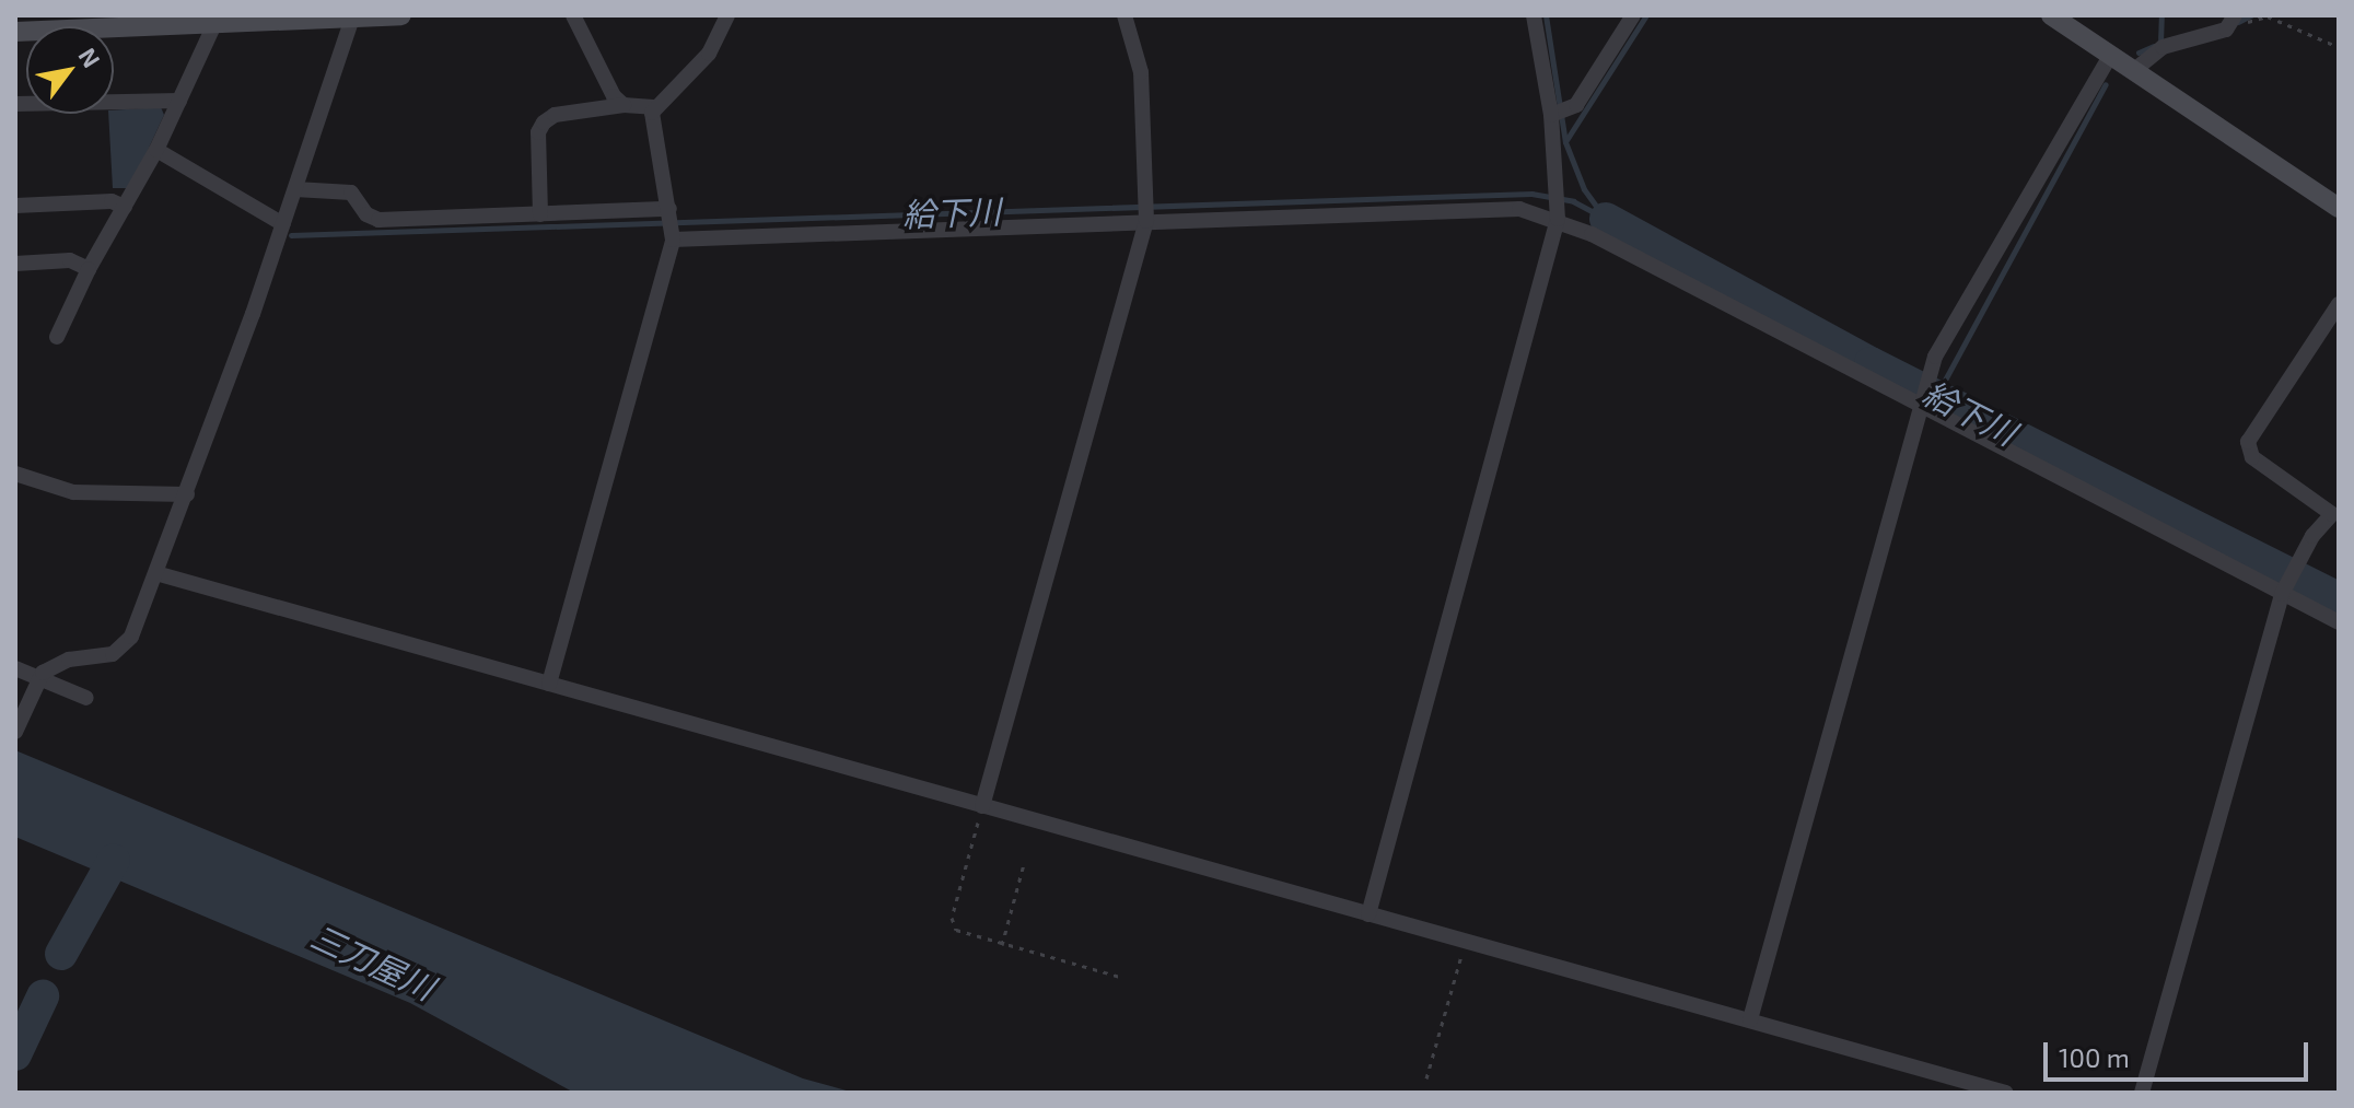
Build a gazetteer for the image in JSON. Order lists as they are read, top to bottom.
{
  "water": ["給下川", "三刀屋川"],
  "scale_bar": "100 m",
  "north": "top right"
}
